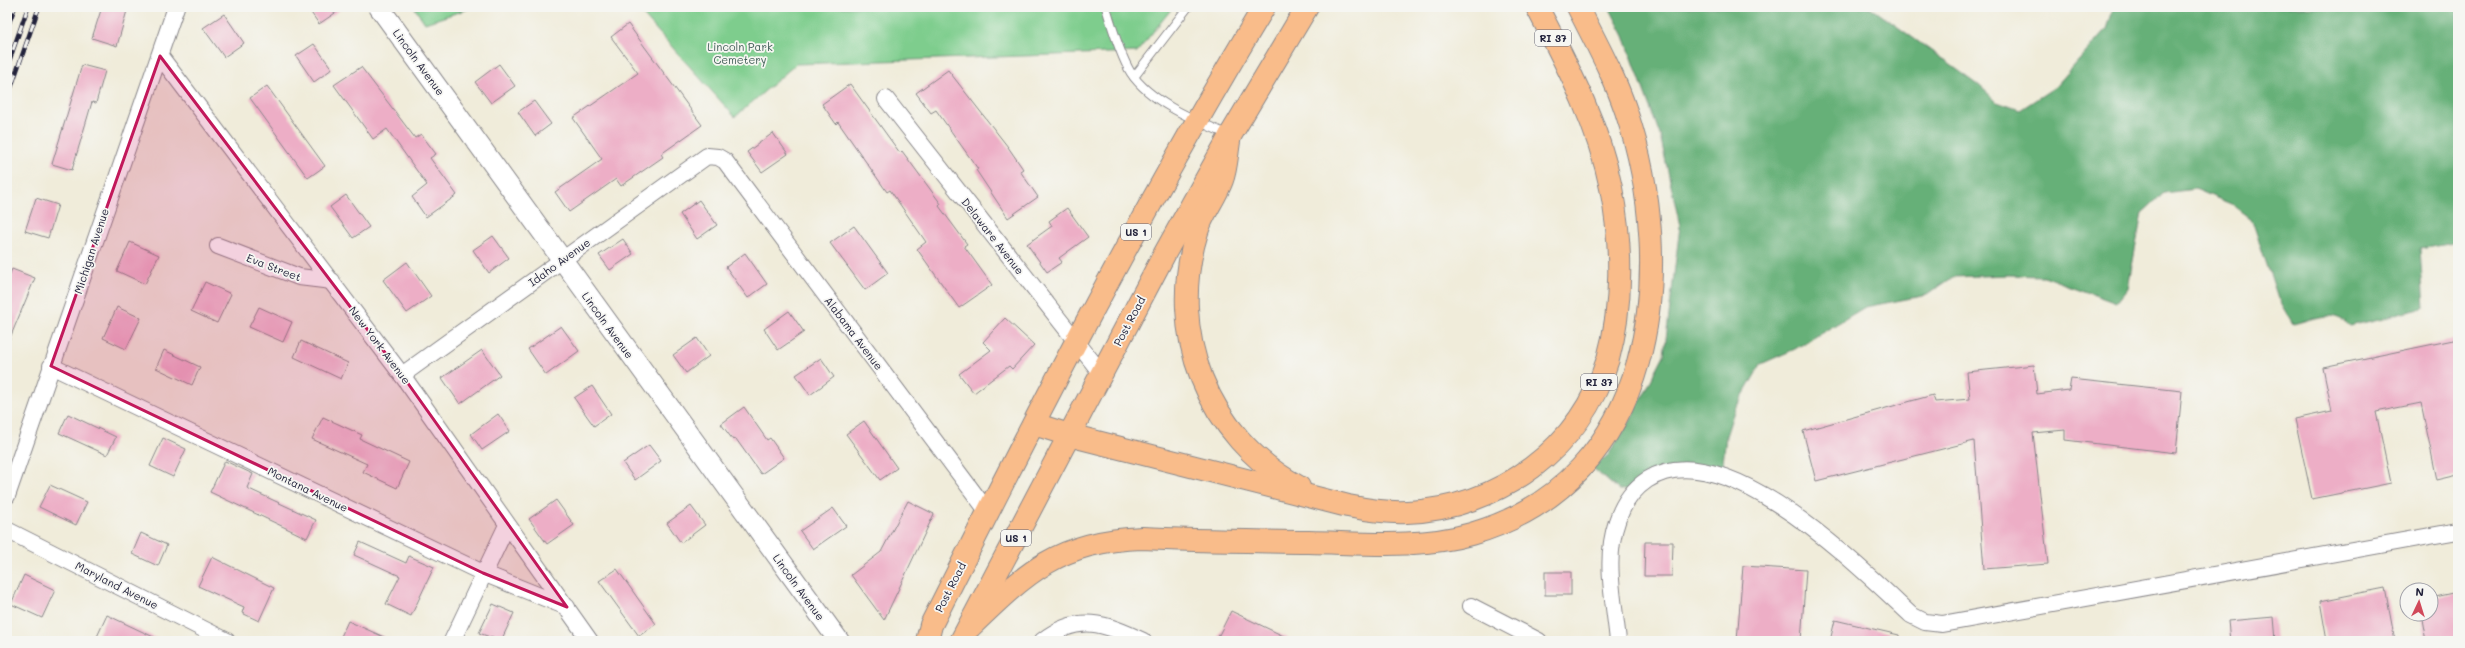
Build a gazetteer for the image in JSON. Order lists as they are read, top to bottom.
{
  "streets": {
    "main road": ["RI 37", "US 1", "Post Road"],
    "street": [
      "Lincoln Avenue",
      "Delaware Avenue",
      "Michigan Avenue",
      "Idaho Avenue",
      "Eva Street",
      "Alabama Avenue",
      "New York Avenue",
      "Montana Avenue",
      "Maryland Avenue"
    ]
  },
  "crossings": [
    ["Lincoln Avenue", "Idaho Avenue"],
    ["Delaware Avenue", "Post Road"],
    ["Michigan Avenue", "New York Avenue"],
    ["Michigan Avenue", "Montana Avenue"],
    ["Idaho Avenue", "Alabama Avenue"],
    ["Idaho Avenue", "New York Avenue"],
    ["Eva Street", "New York Avenue"],
    ["Post Road", "Alabama Avenue"],
    ["New York Avenue", "Montana Avenue"]
  ],
  "parks": ["Lincoln Park Cemetery"],
  "north": "top"
}
